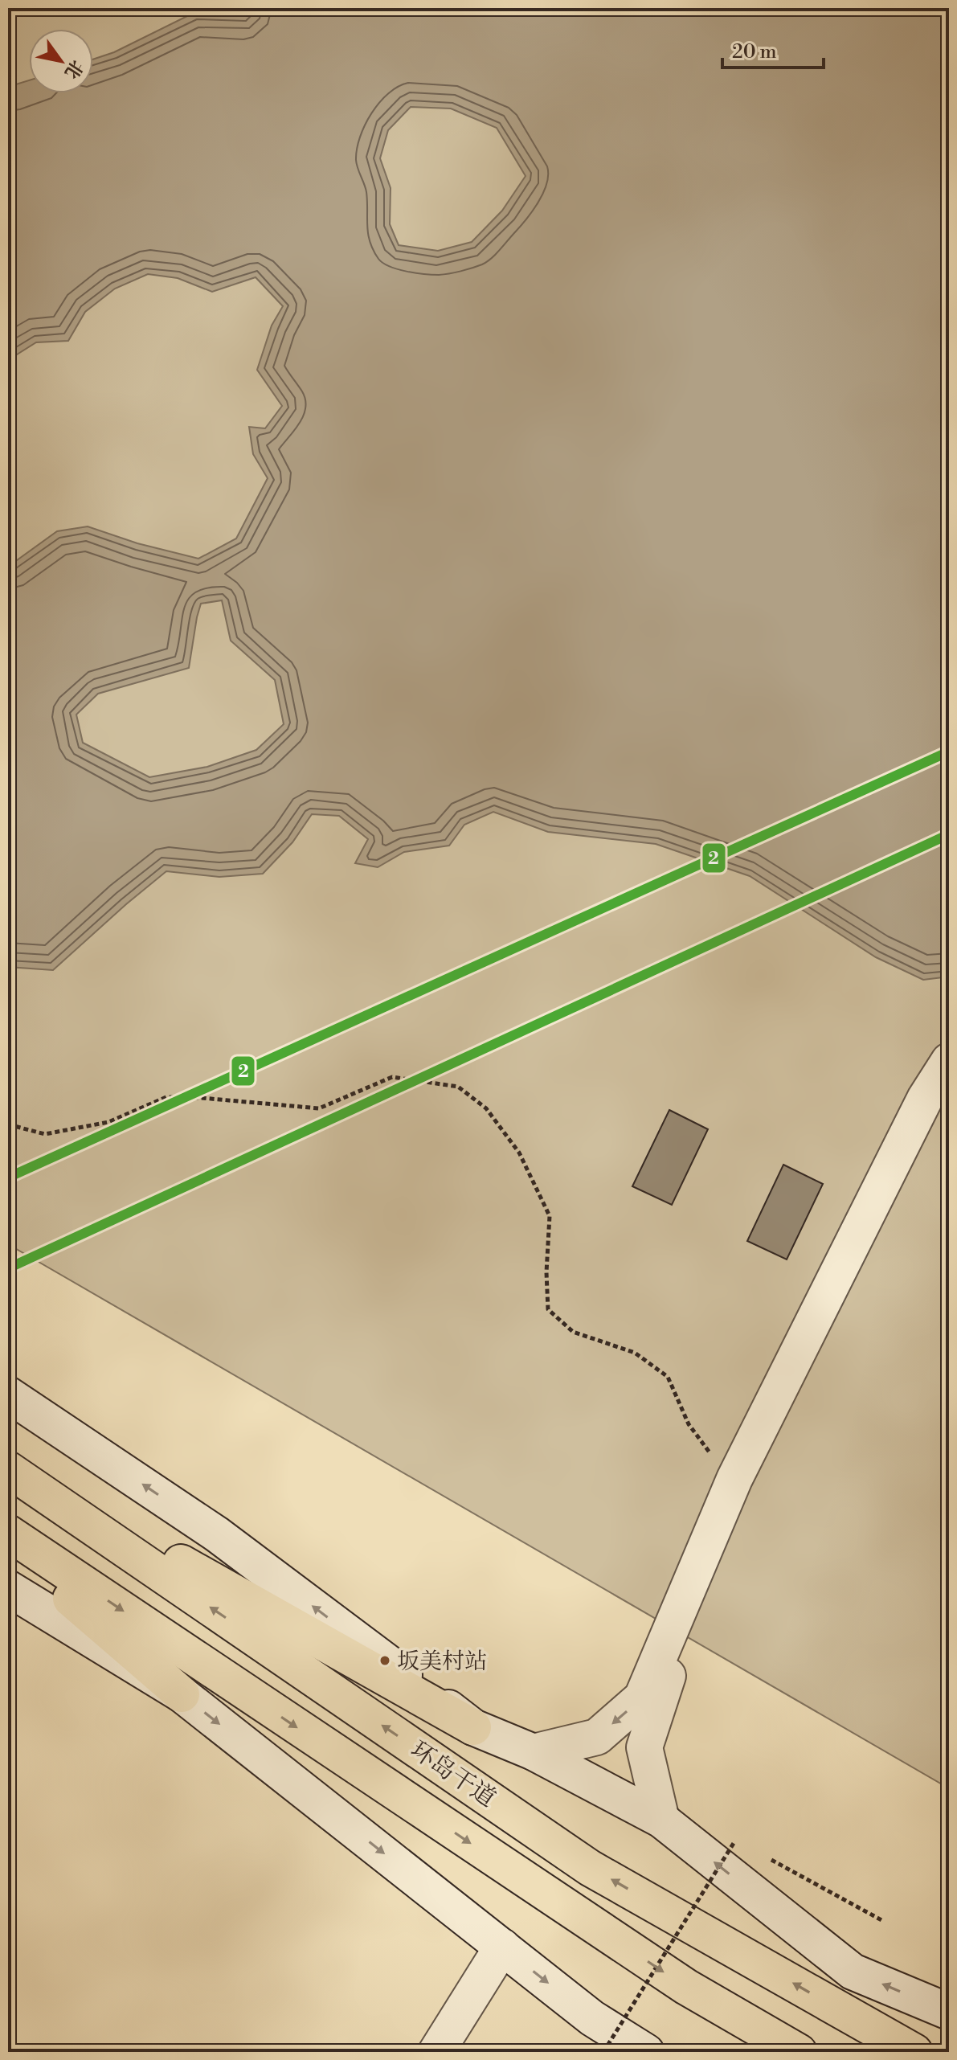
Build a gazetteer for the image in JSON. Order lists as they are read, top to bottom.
{
  "streets": {
    "highway": ["环岛干道"]
  },
  "places": ["坂美村站"],
  "lines": ["transit line 2"],
  "scale_bar": "20 m",
  "north": "bottom right"
}
